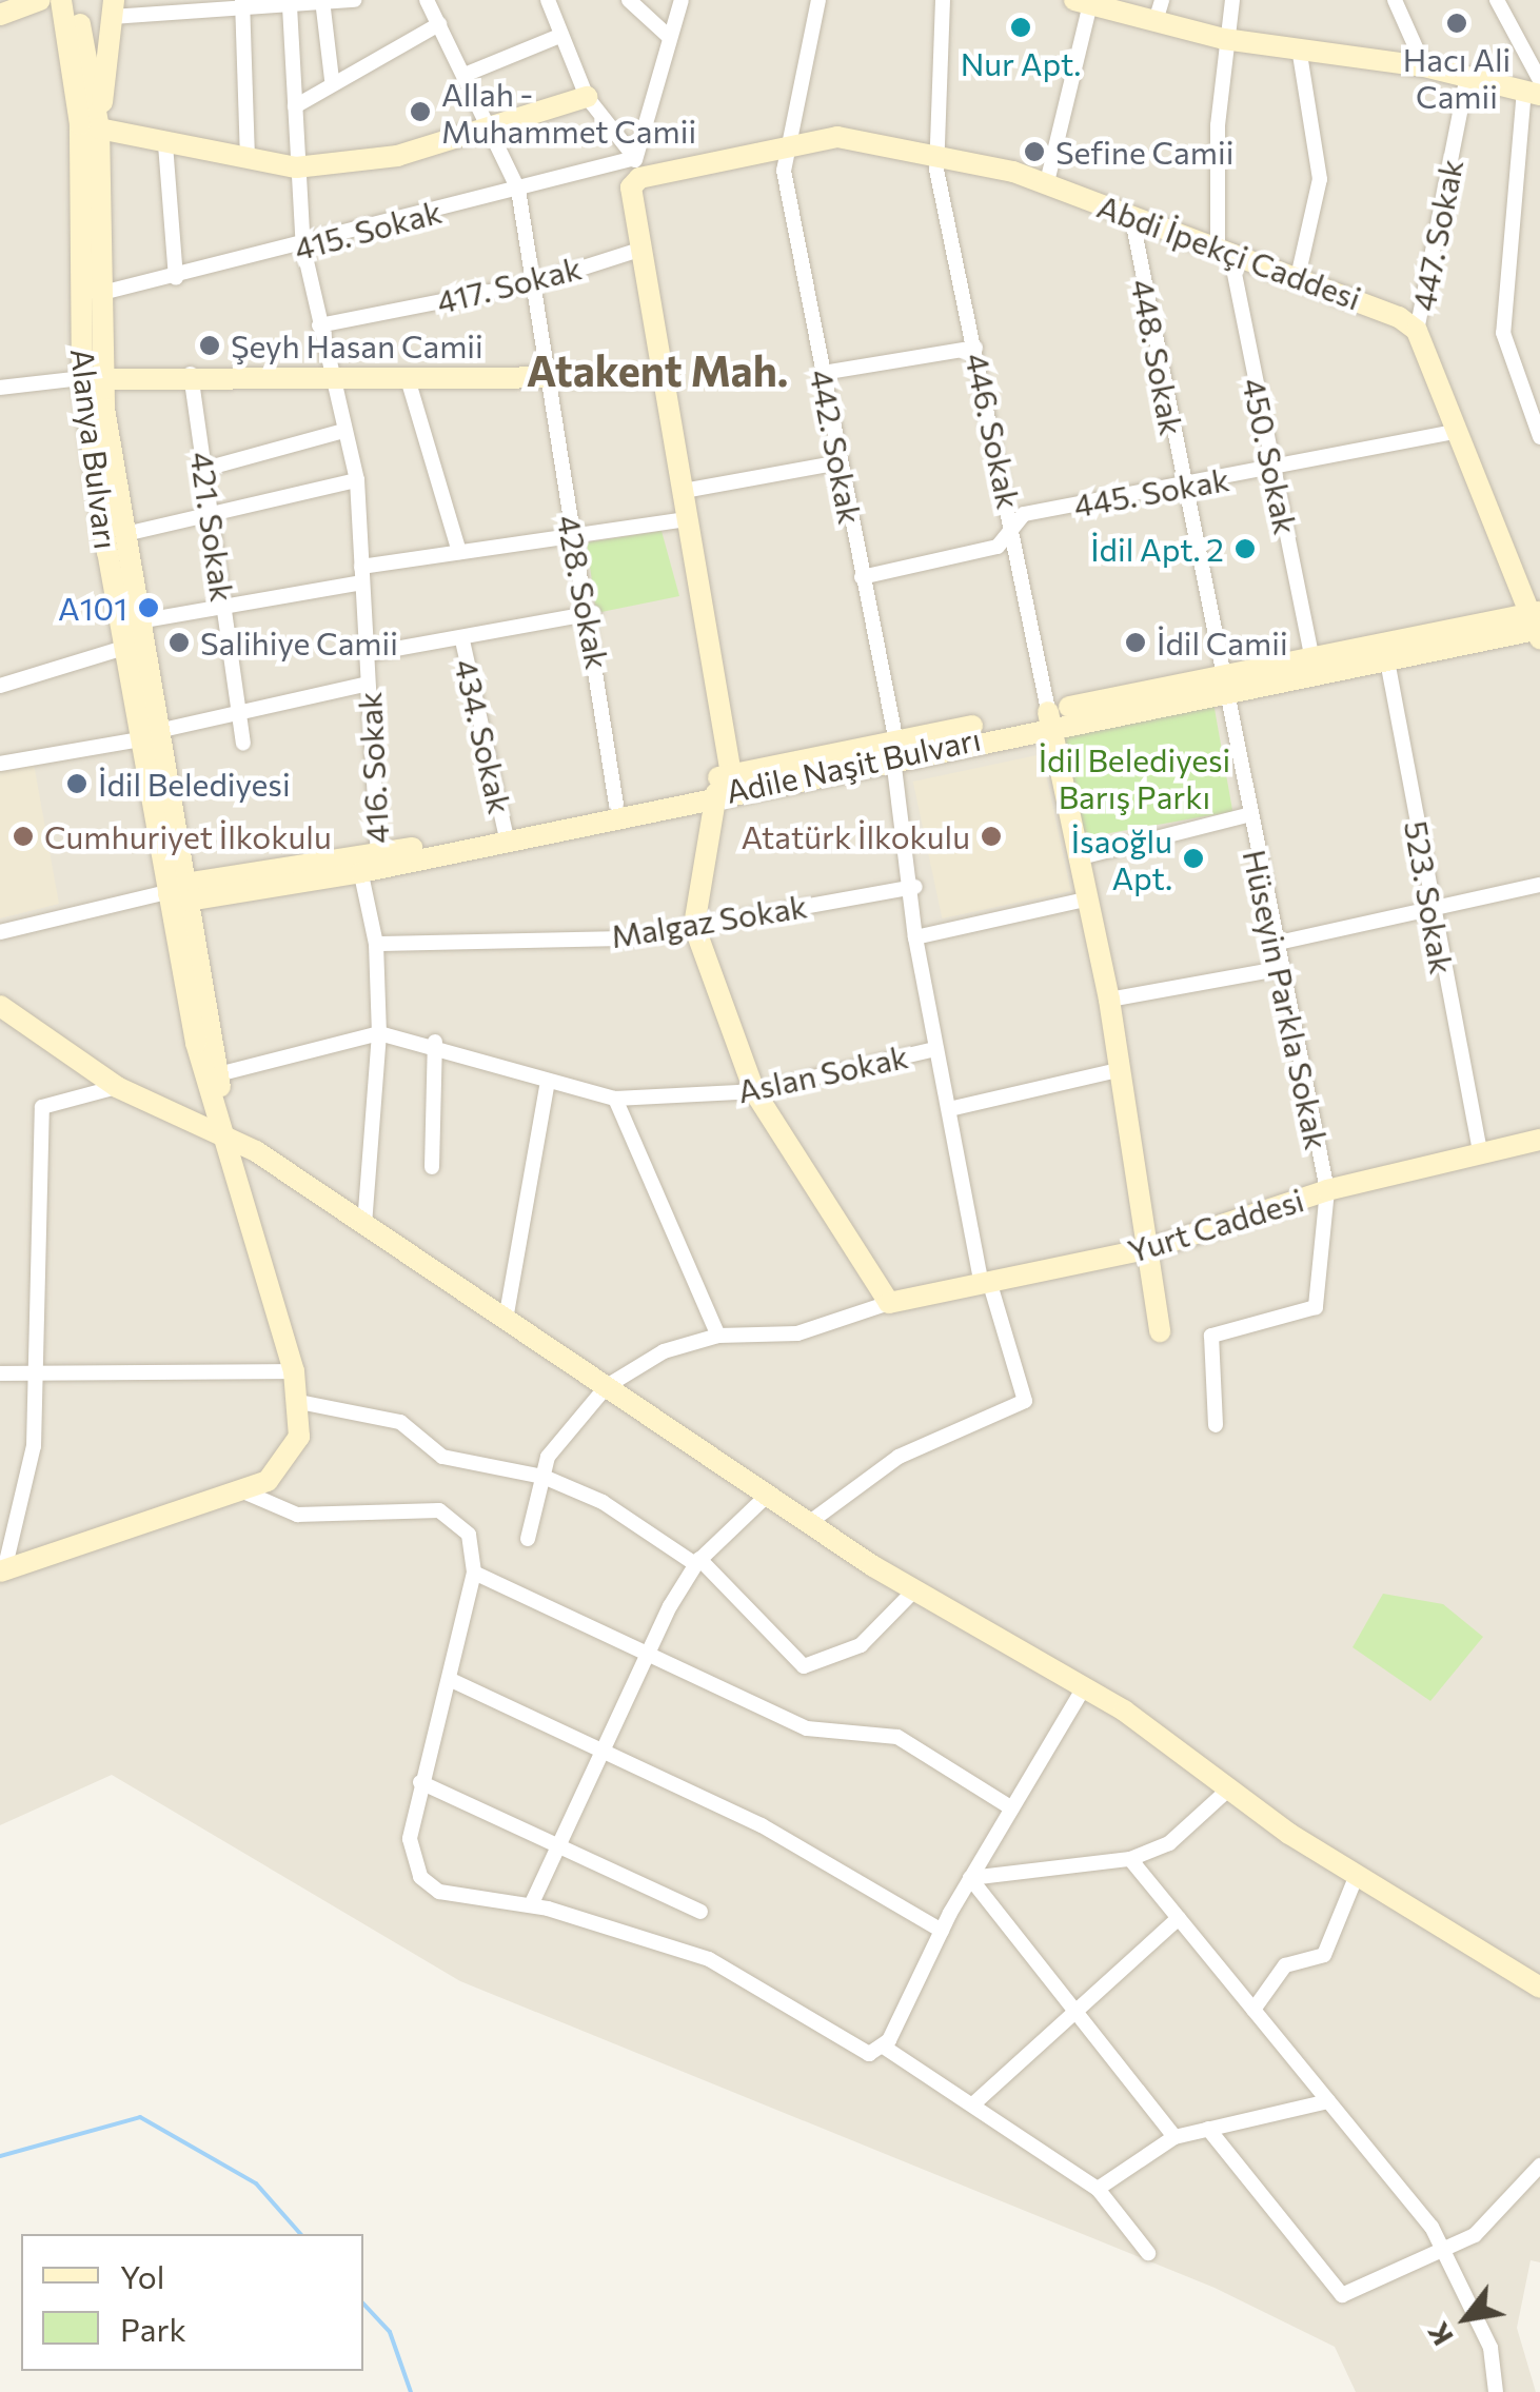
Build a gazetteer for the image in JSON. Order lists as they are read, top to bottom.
{
  "streets": {
    "street": [
      "415. Sokak",
      "447. Sokak",
      "Abdi İpekçi Caddesi",
      "417. Sokak",
      "448. Sokak",
      "446. Sokak",
      "442. Sokak",
      "Alanya Bulvarı",
      "450. Sokak",
      "445. Sokak",
      "421. Sokak",
      "428. Sokak",
      "434. Sokak",
      "Adile Naşit Bulvarı",
      "416. Sokak",
      "523. Sokak",
      "Malgaz Sokak",
      "Hüseyin Parkla Sokak",
      "Aslan Sokak",
      "Yurt Caddesi"
    ]
  },
  "crossings": [
    ["415. Sokak", "Alanya Bulvarı"],
    ["415. Sokak", "428. Sokak"],
    ["415. Sokak", "416. Sokak"],
    ["447. Sokak", "Abdi İpekçi Caddesi"],
    ["Abdi İpekçi Caddesi", "448. Sokak"],
    ["Abdi İpekçi Caddesi", "446. Sokak"],
    ["Abdi İpekçi Caddesi", "442. Sokak"],
    ["Abdi İpekçi Caddesi", "450. Sokak"],
    ["417. Sokak", "428. Sokak"],
    ["417. Sokak", "416. Sokak"],
    ["448. Sokak", "445. Sokak"],
    ["448. Sokak", "Adile Naşit Bulvarı"],
    ["448. Sokak", "Hüseyin Parkla Sokak"],
    ["446. Sokak", "445. Sokak"],
    ["446. Sokak", "Adile Naşit Bulvarı"],
    ["442. Sokak", "445. Sokak"],
    ["442. Sokak", "Adile Naşit Bulvarı"],
    ["442. Sokak", "Malgaz Sokak"],
    ["442. Sokak", "Aslan Sokak"],
    ["442. Sokak", "Yurt Caddesi"],
    ["Alanya Bulvarı", "Adile Naşit Bulvarı"],
    ["450. Sokak", "445. Sokak"],
    ["450. Sokak", "Adile Naşit Bulvarı"],
    ["428. Sokak", "Adile Naşit Bulvarı"],
    ["434. Sokak", "Adile Naşit Bulvarı"],
    ["Adile Naşit Bulvarı", "416. Sokak"],
    ["Adile Naşit Bulvarı", "523. Sokak"],
    ["Adile Naşit Bulvarı", "Hüseyin Parkla Sokak"],
    ["416. Sokak", "Malgaz Sokak"],
    ["416. Sokak", "Aslan Sokak"],
    ["523. Sokak", "Yurt Caddesi"],
    ["Hüseyin Parkla Sokak", "Yurt Caddesi"]
  ],
  "districts": ["Atakent Mah."],
  "parks": ["İdil Belediyesi Barış Parkı"],
  "places": [
    "Hacı Ali Camii",
    "Nur Apt.",
    "Allah - Muhammet Camii",
    "Sefine Camii",
    "Şeyh Hasan Camii",
    "İdil Apt. 2",
    "A101",
    "Salihiye Camii",
    "İdil Camii",
    "İdil Belediyesi",
    "Cumhuriyet İlkokulu",
    "Atatürk İlkokulu",
    "İsaoğlu Apt."
  ],
  "legend": ["Yol", "Park"],
  "north": "bottom left"
}
